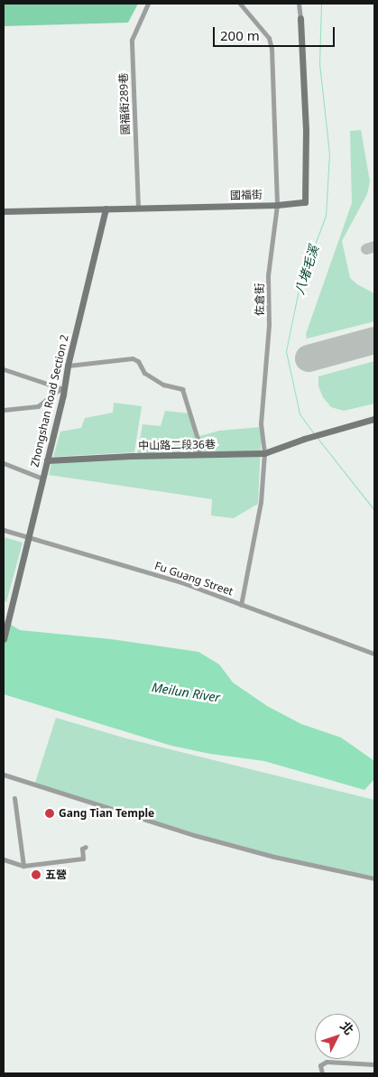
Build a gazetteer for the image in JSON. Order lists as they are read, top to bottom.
{
  "streets": {
    "street": [
      "國福街289巷",
      "國福街",
      "佐倉街",
      "Zhongshan Road Section 2",
      "中山路二段36巷",
      "Fu Guang Street"
    ]
  },
  "crossings": [
    ["國福街289巷", "國福街"],
    ["國福街", "佐倉街"],
    ["國福街", "Zhongshan Road Section 2"],
    ["佐倉街", "中山路二段36巷"],
    ["佐倉街", "Fu Guang Street"],
    ["Zhongshan Road Section 2", "中山路二段36巷"],
    ["Zhongshan Road Section 2", "Fu Guang Street"]
  ],
  "water": ["八堵毛溪", "Meilun River"],
  "places": ["Gang Tian Temple", "五營"],
  "scale_bar": "200 m",
  "north": "top right"
}
